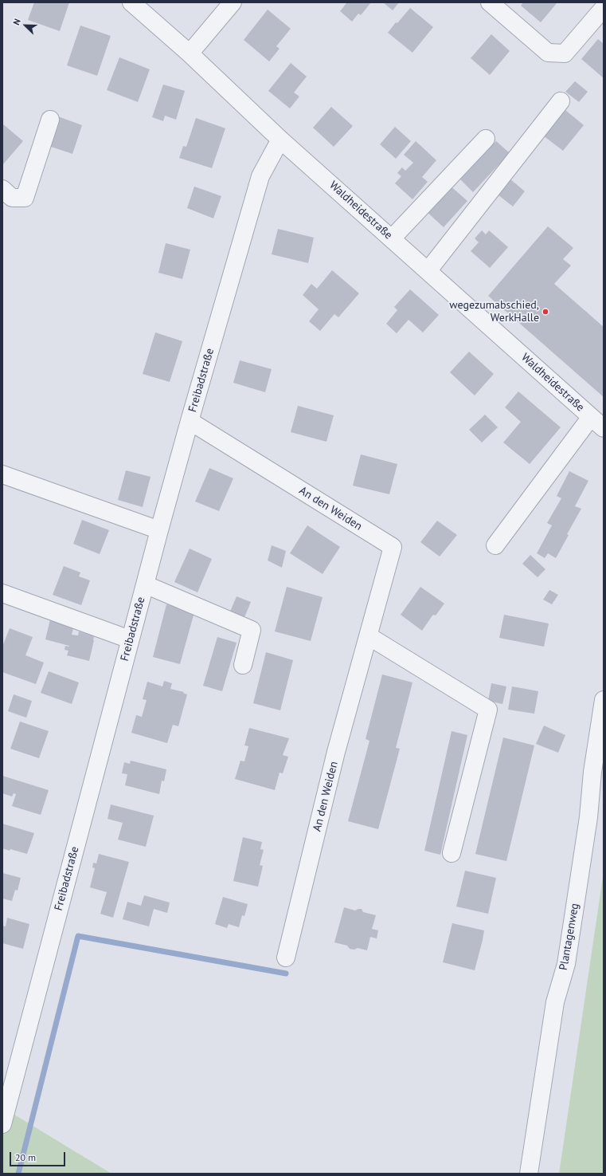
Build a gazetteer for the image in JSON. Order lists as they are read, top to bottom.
{
  "streets": {
    "street": [
      "Waldheidestraße",
      "Freibadstraße",
      "An den Weiden",
      "Plantagenweg"
    ]
  },
  "crossings": [
    ["Waldheidestraße", "Freibadstraße"],
    ["Freibadstraße", "An den Weiden"]
  ],
  "places": ["wegezumabschied, WerkHalle"],
  "scale_bar": "20 m",
  "north": "top left"
}
